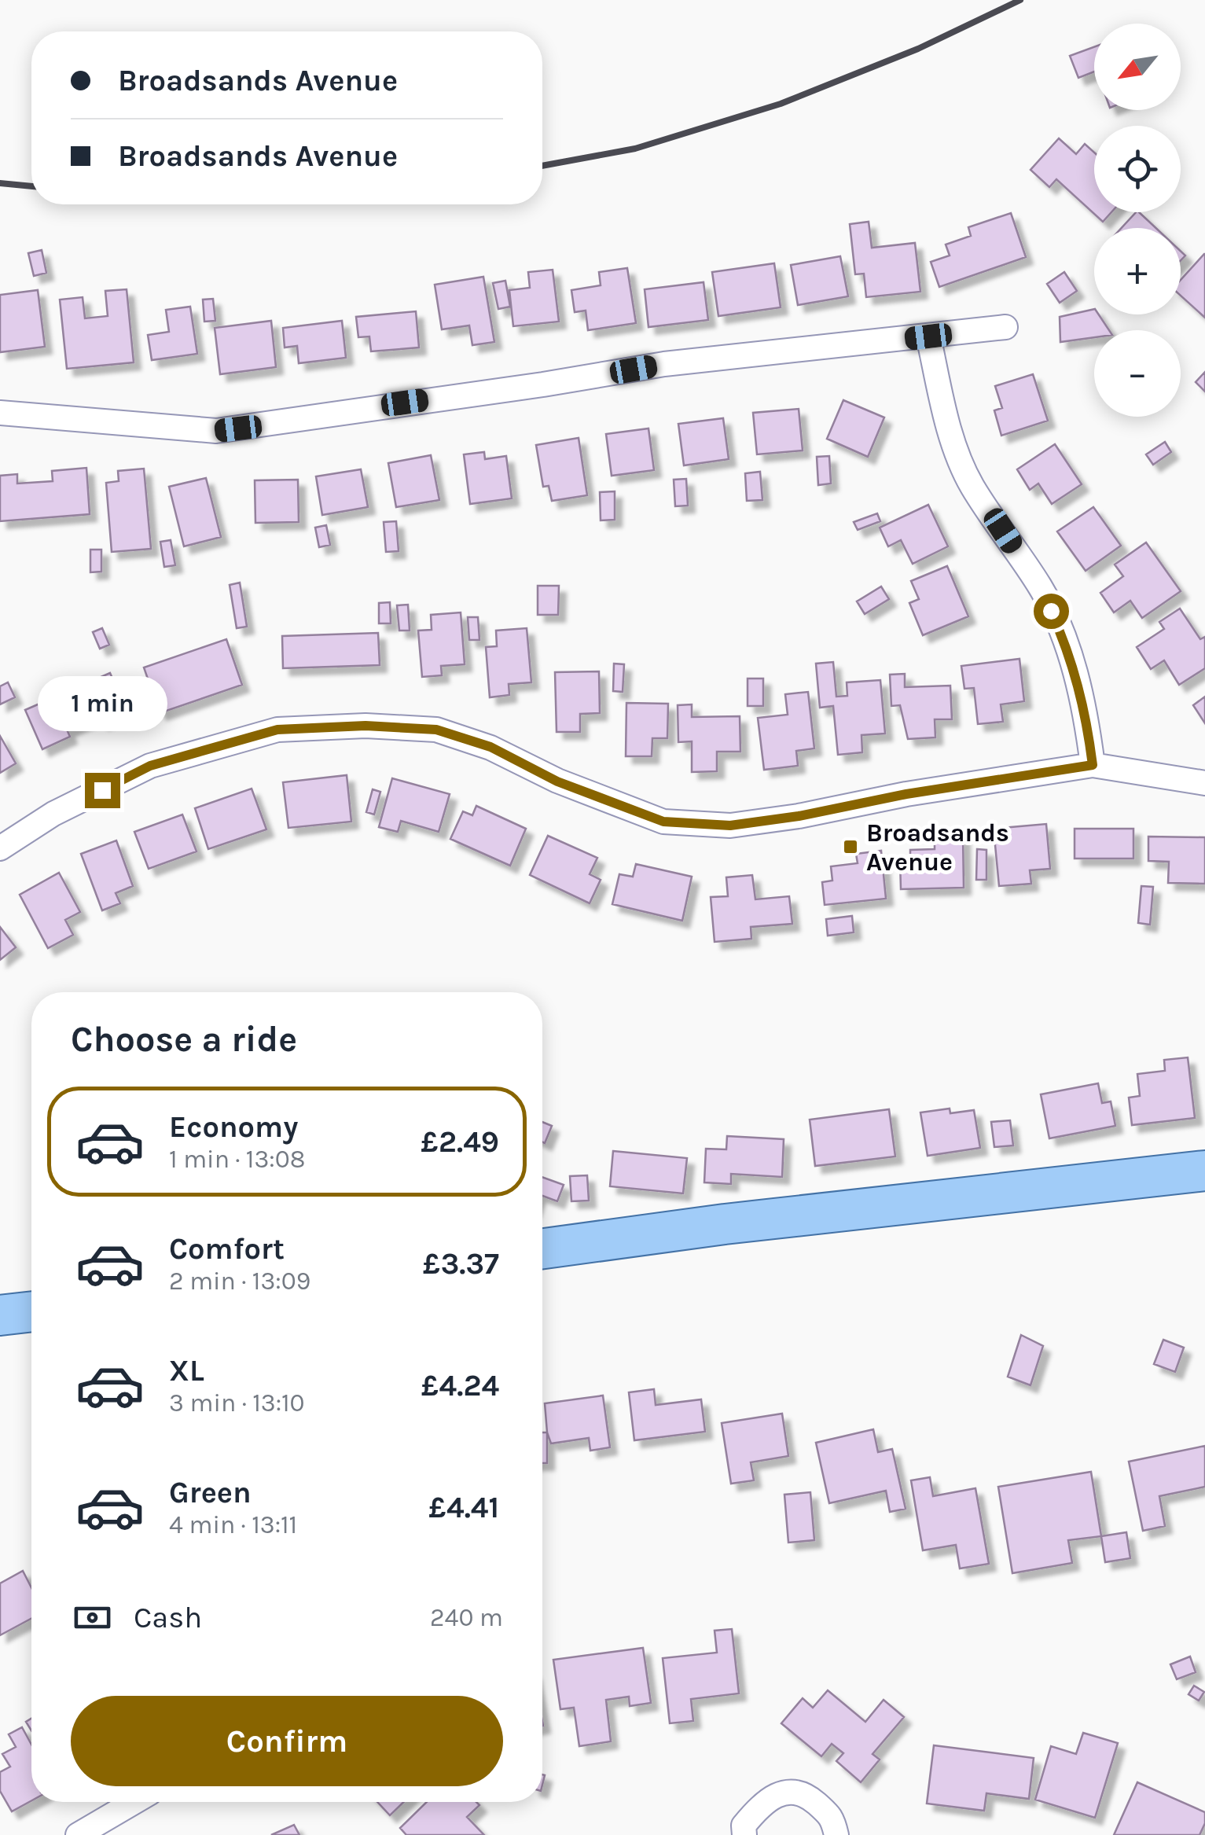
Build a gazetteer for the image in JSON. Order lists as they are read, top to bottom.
{
  "places": {
    "transit": ["Broadsands Avenue"]
  },
  "north": "bottom left",
  "page": {
    "map_buttons": ["+", "−"],
    "banner": ["Broadsands Avenue", "Broadsands Avenue"],
    "bubble": "1 min",
    "heading": "Choose a ride",
    "list": [
      {
        "name": "Economy",
        "note": "1 min · 13:08",
        "value": "£2.49"
      },
      {
        "name": "Comfort",
        "note": "2 min · 13:09",
        "value": "£3.37"
      },
      {
        "name": "XL",
        "note": "3 min · 13:10",
        "value": "£4.24"
      },
      {
        "name": "Green",
        "note": "4 min · 13:11",
        "value": "£4.41"
      }
    ],
    "pay": ["Cash", "240 m"],
    "buttons": "Confirm"
  }
}
